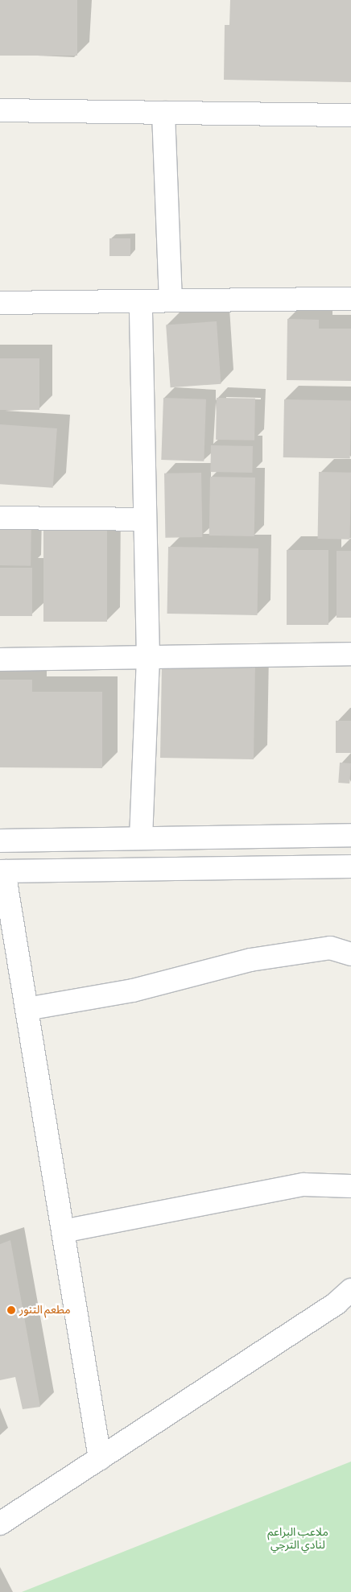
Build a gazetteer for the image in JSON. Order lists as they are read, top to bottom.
{
  "parks": ["ملاعب البراعم لنادي الترجي"],
  "places": ["مطعم التنور"]
}
